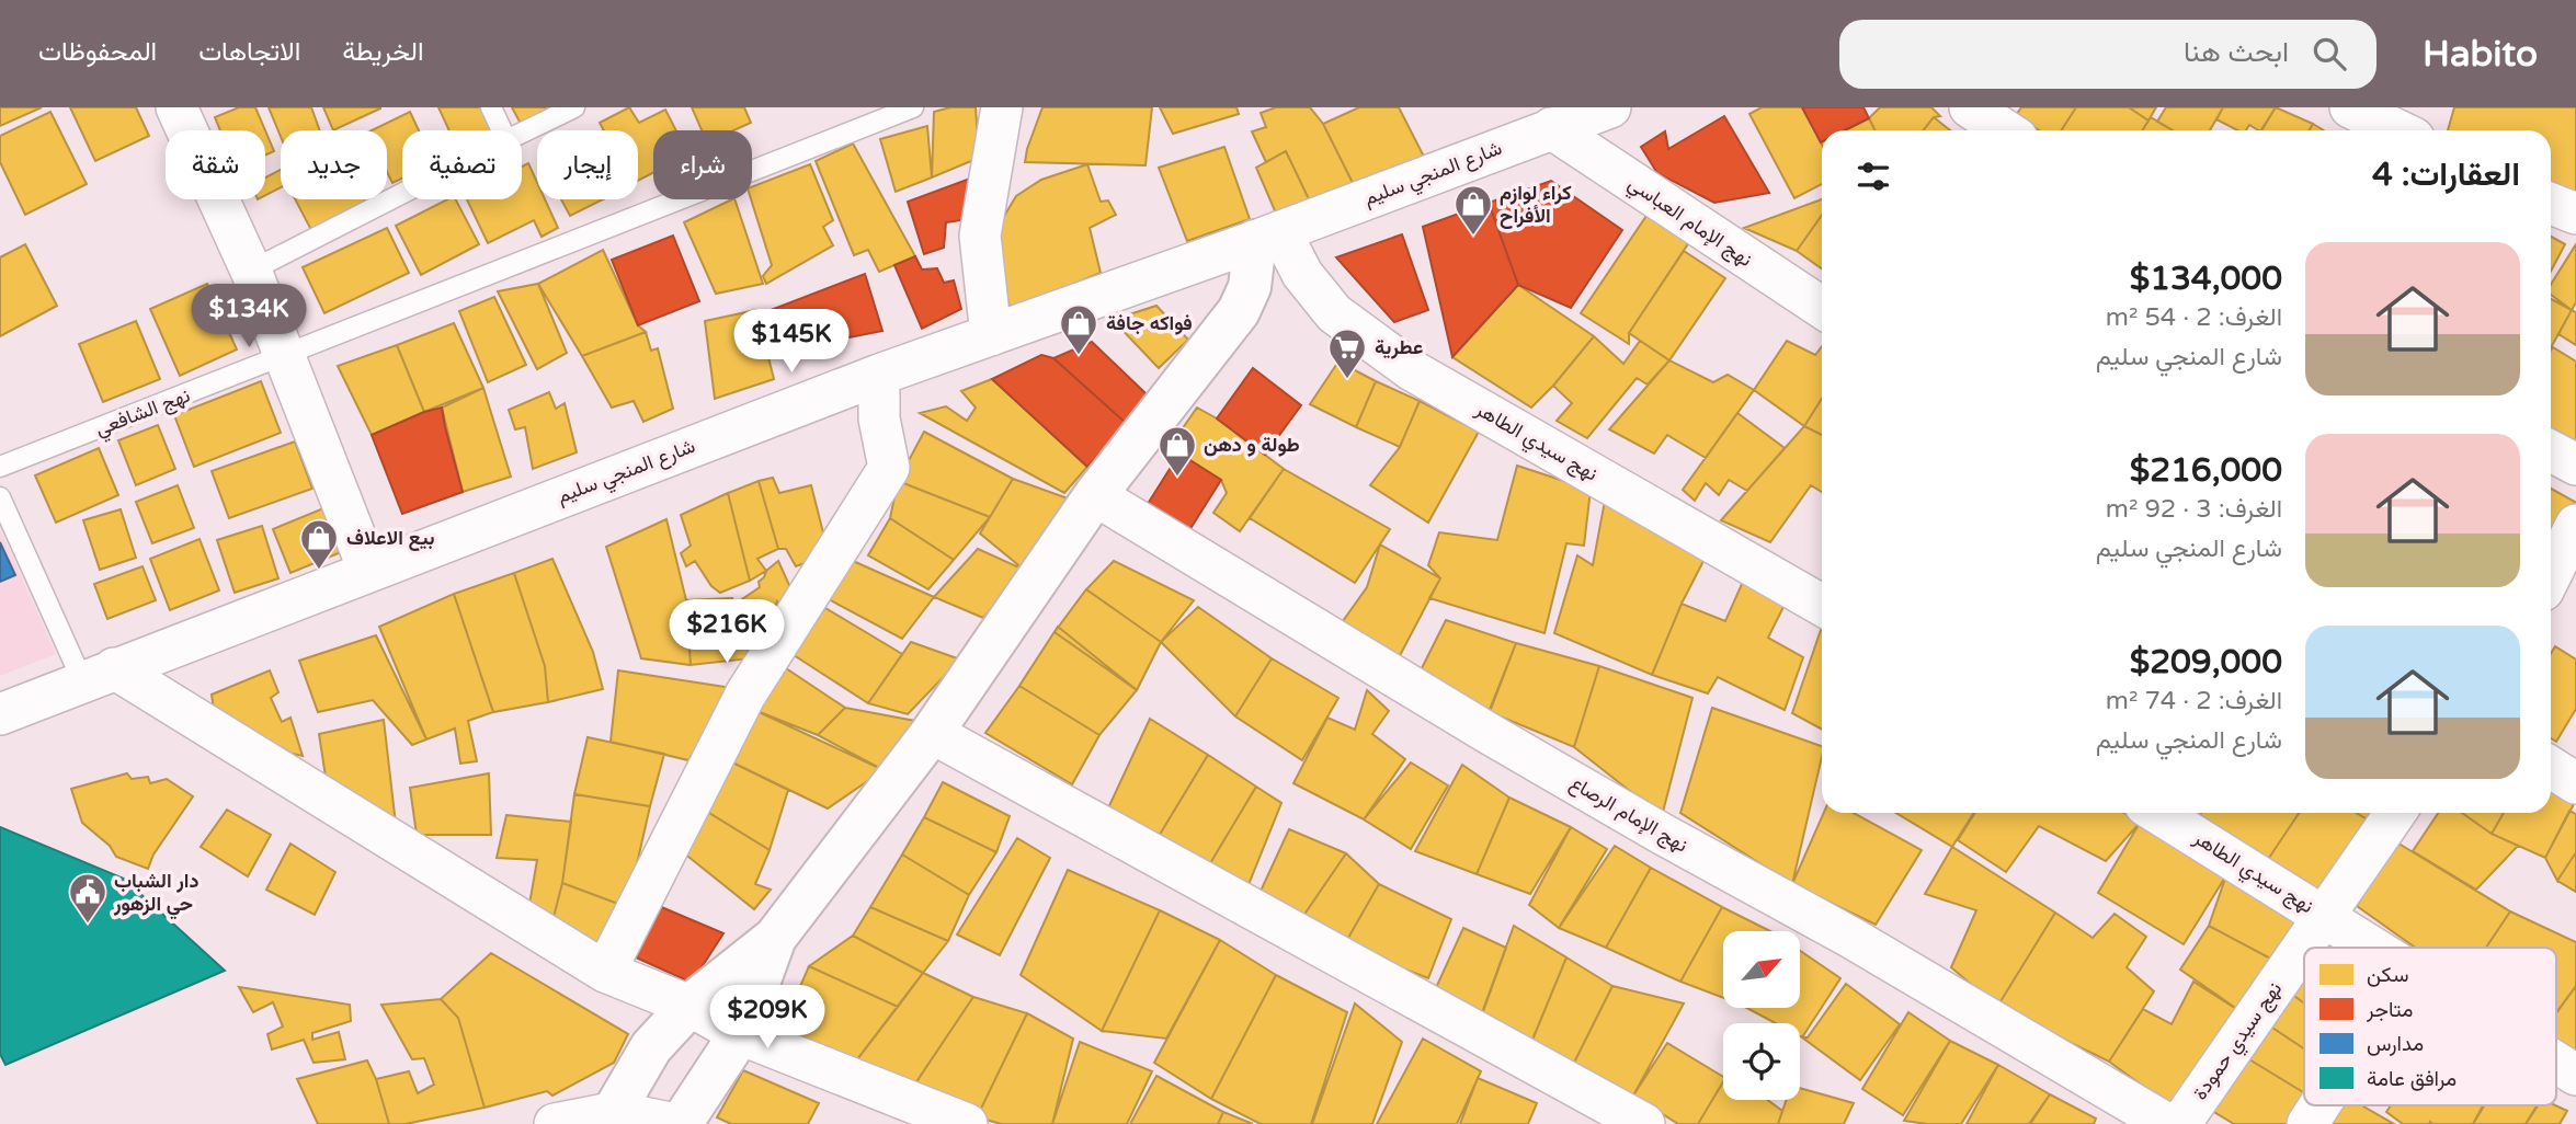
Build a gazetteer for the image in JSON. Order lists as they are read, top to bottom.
{
  "streets": {
    "street": [
      "شارع المنجي سليم",
      "نهج الإمام العباسي",
      "نهج سيدي الطاهر",
      "نهج الإمام الرصاع",
      "نهج سيدي حمودة"
    ],
    "lane": ["نهج الشافعي"]
  },
  "crossings": [
    ["شارع المنجي سليم", "نهج الإمام العباسي"],
    ["شارع المنجي سليم", "نهج سيدي الطاهر"],
    ["نهج سيدي الطاهر", "نهج سيدي حمودة"]
  ],
  "places": {
    "shop": [
      "كراء لوازم الأفراح",
      "فواكه جافة",
      "طولة و دهن",
      "بيع الاعلاف"
    ],
    "supermarket": ["عطرية"],
    "public building": ["دار الشباب حي الزهور"]
  },
  "legend": [
    "سكن",
    "متاجر",
    "مدارس",
    "مرافق عامة"
  ],
  "north": "top right",
  "page": {
    "header": "Habito",
    "search": "ابحث هنا",
    "nav": ["الخريطة", "الاتجاهات", "المحفوظات"],
    "chip": [
      "شراء",
      "إيجار",
      "تصفية",
      "جديد",
      "شقة"
    ],
    "heading": "العقارات: 4",
    "list": [
      {
        "name": "$134,000",
        "note": "الغرف: 2 · 54 m² · شارع المنجي سليم"
      },
      {
        "name": "$216,000",
        "note": "الغرف: 3 · 92 m² · شارع المنجي سليم"
      },
      {
        "name": "$209,000",
        "note": "الغرف: 2 · 74 m² · شارع المنجي سليم"
      }
    ],
    "price": [
      "$134K",
      "$145K",
      "$216K",
      "$209K"
    ]
  }
}
